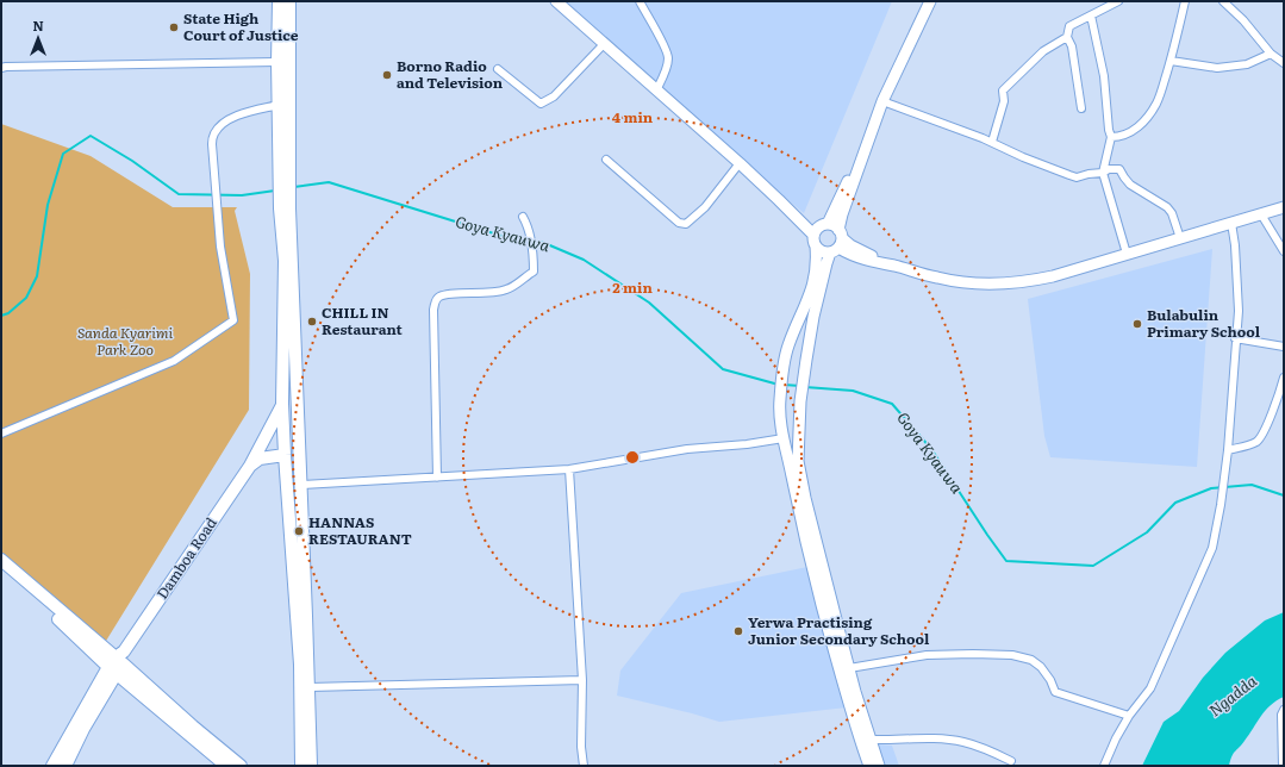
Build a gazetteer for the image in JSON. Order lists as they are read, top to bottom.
{
  "streets": {
    "main road": ["Damboa Road"]
  },
  "water": ["Goya Kyauwa", "Ngadda"],
  "parks": ["Sanda Kyarimi Park Zoo"],
  "places": [
    "State High Court of Justice",
    "Borno Radio and Television",
    "CHILL IN Restaurant",
    "Bulabulin Primary School",
    "HANNAS RESTAURANT",
    "Yerwa Practising Junior Secondary School"
  ],
  "north": "top",
  "rings": ["4 min", "2 min"]
}
